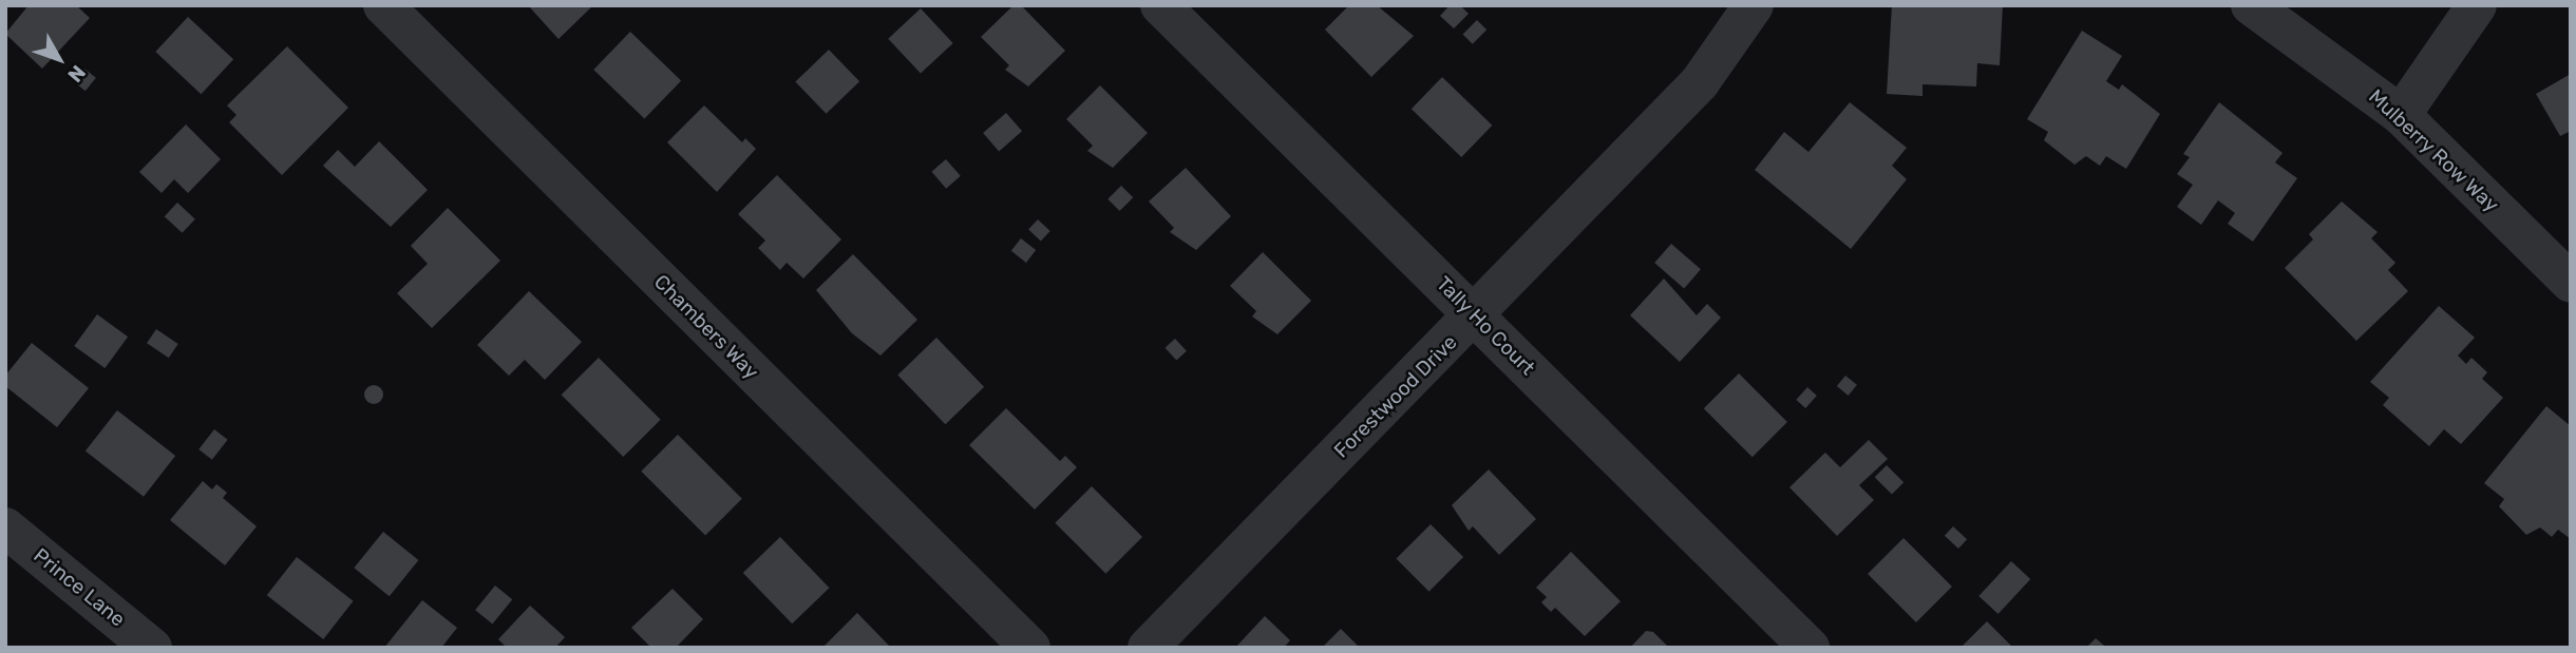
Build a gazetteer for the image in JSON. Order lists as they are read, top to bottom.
{
  "streets": {
    "street": [
      "Mulberry Row Way",
      "Tally Ho Court",
      "Chambers Way",
      "Forestwood Drive",
      "Prince Lane"
    ]
  },
  "crossings": [
    ["Tally Ho Court", "Forestwood Drive"]
  ],
  "north": "bottom right"
}
